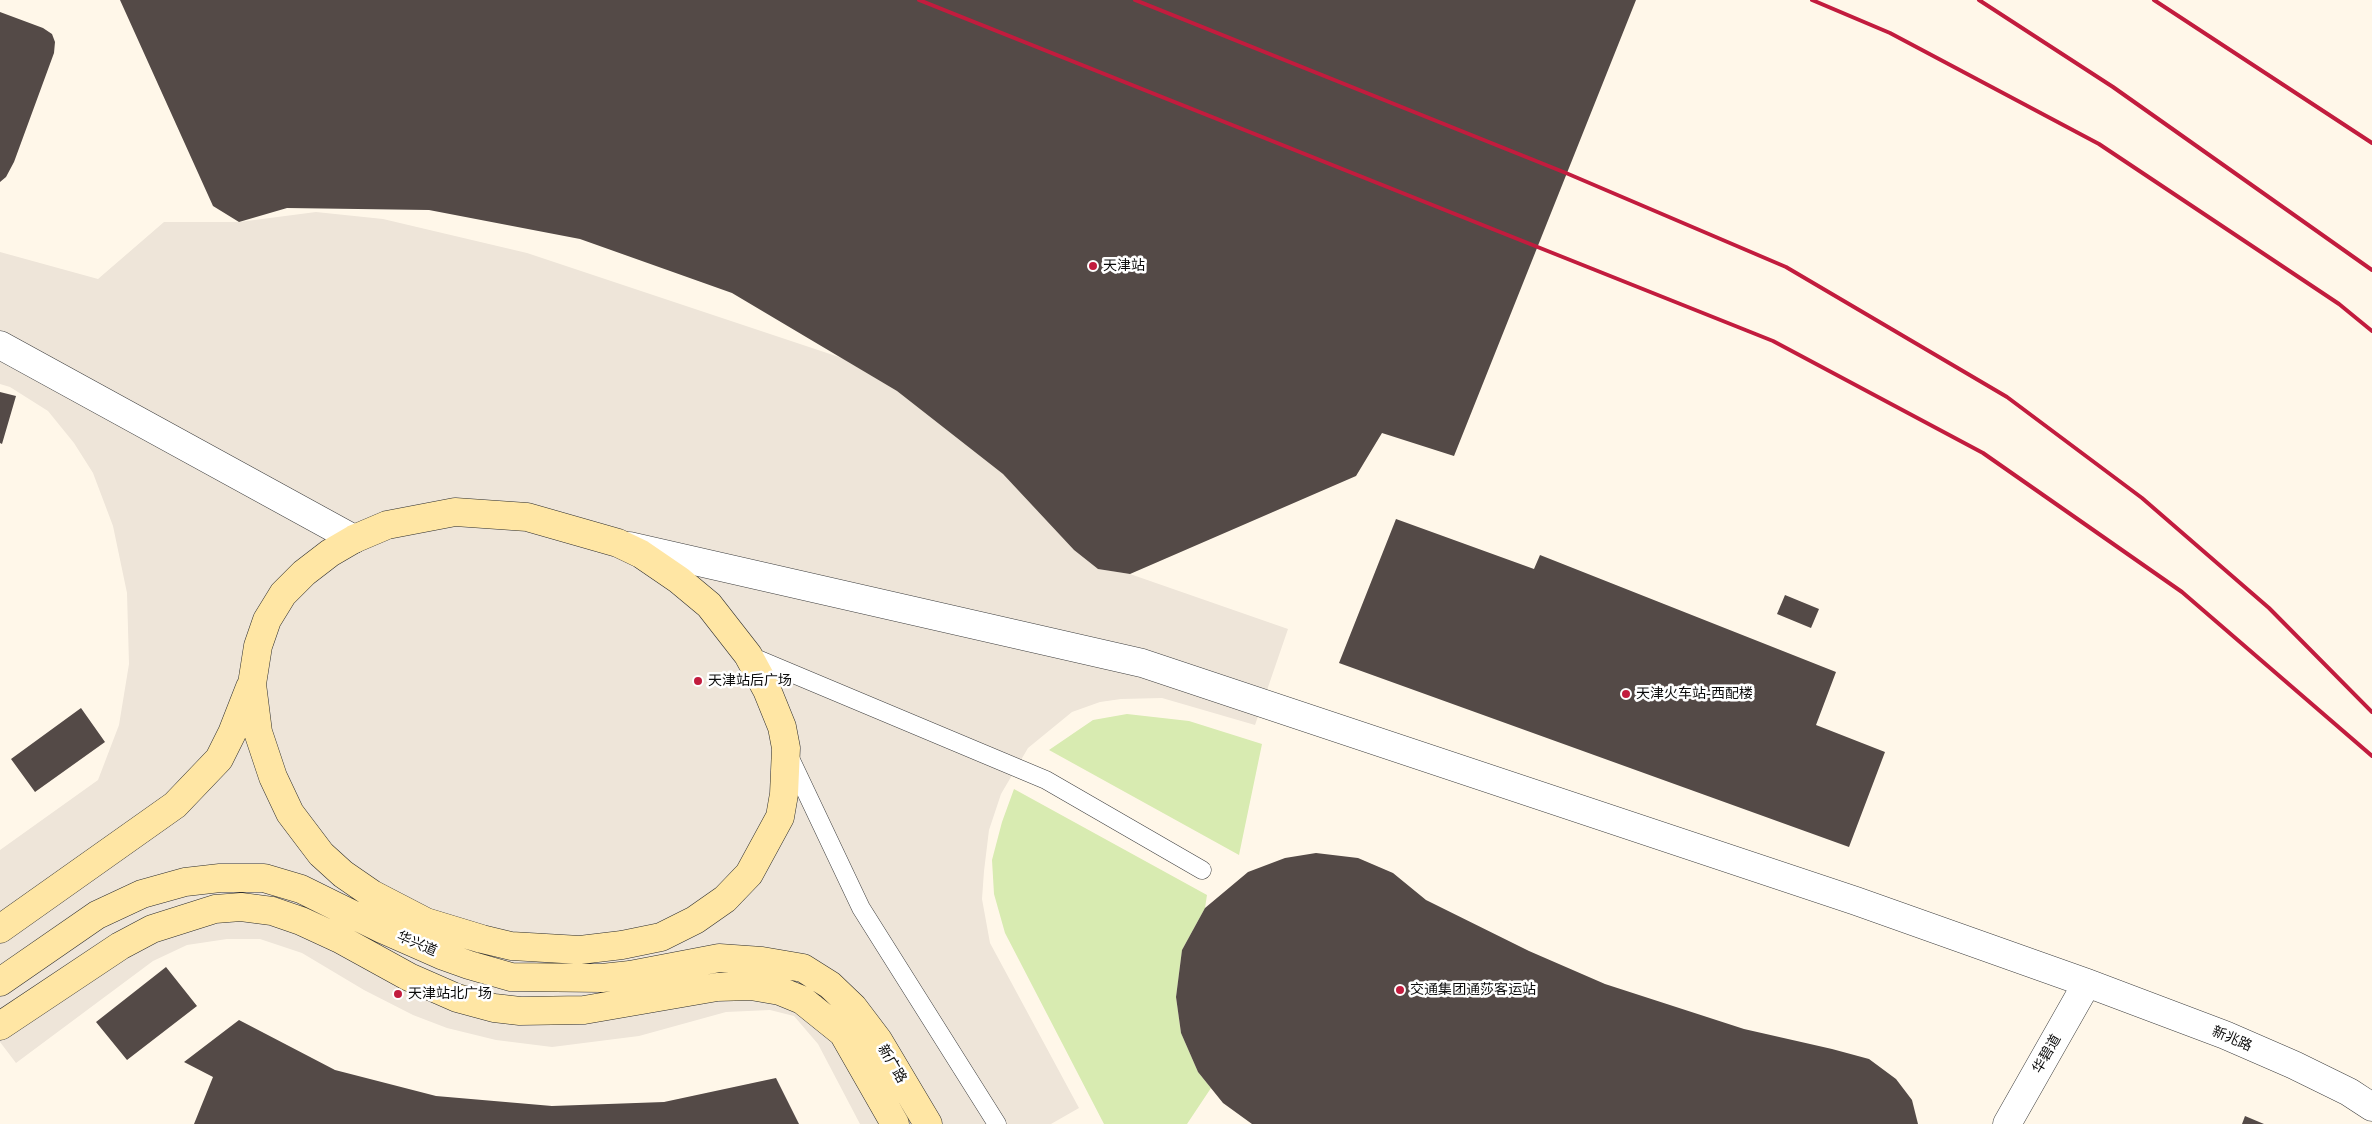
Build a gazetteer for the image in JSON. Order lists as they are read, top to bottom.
{
  "streets": {
    "main road": ["华兴道", "新广路"],
    "street": ["新兆路", "华碧道"]
  },
  "crossings": [
    ["华兴道", "新广路"],
    ["新兆路", "华碧道"]
  ],
  "places": [
    "天津站",
    "天津站后广场",
    "天津火车站-西配楼",
    "交通集团通莎客运站",
    "天津站北广场"
  ]
}
